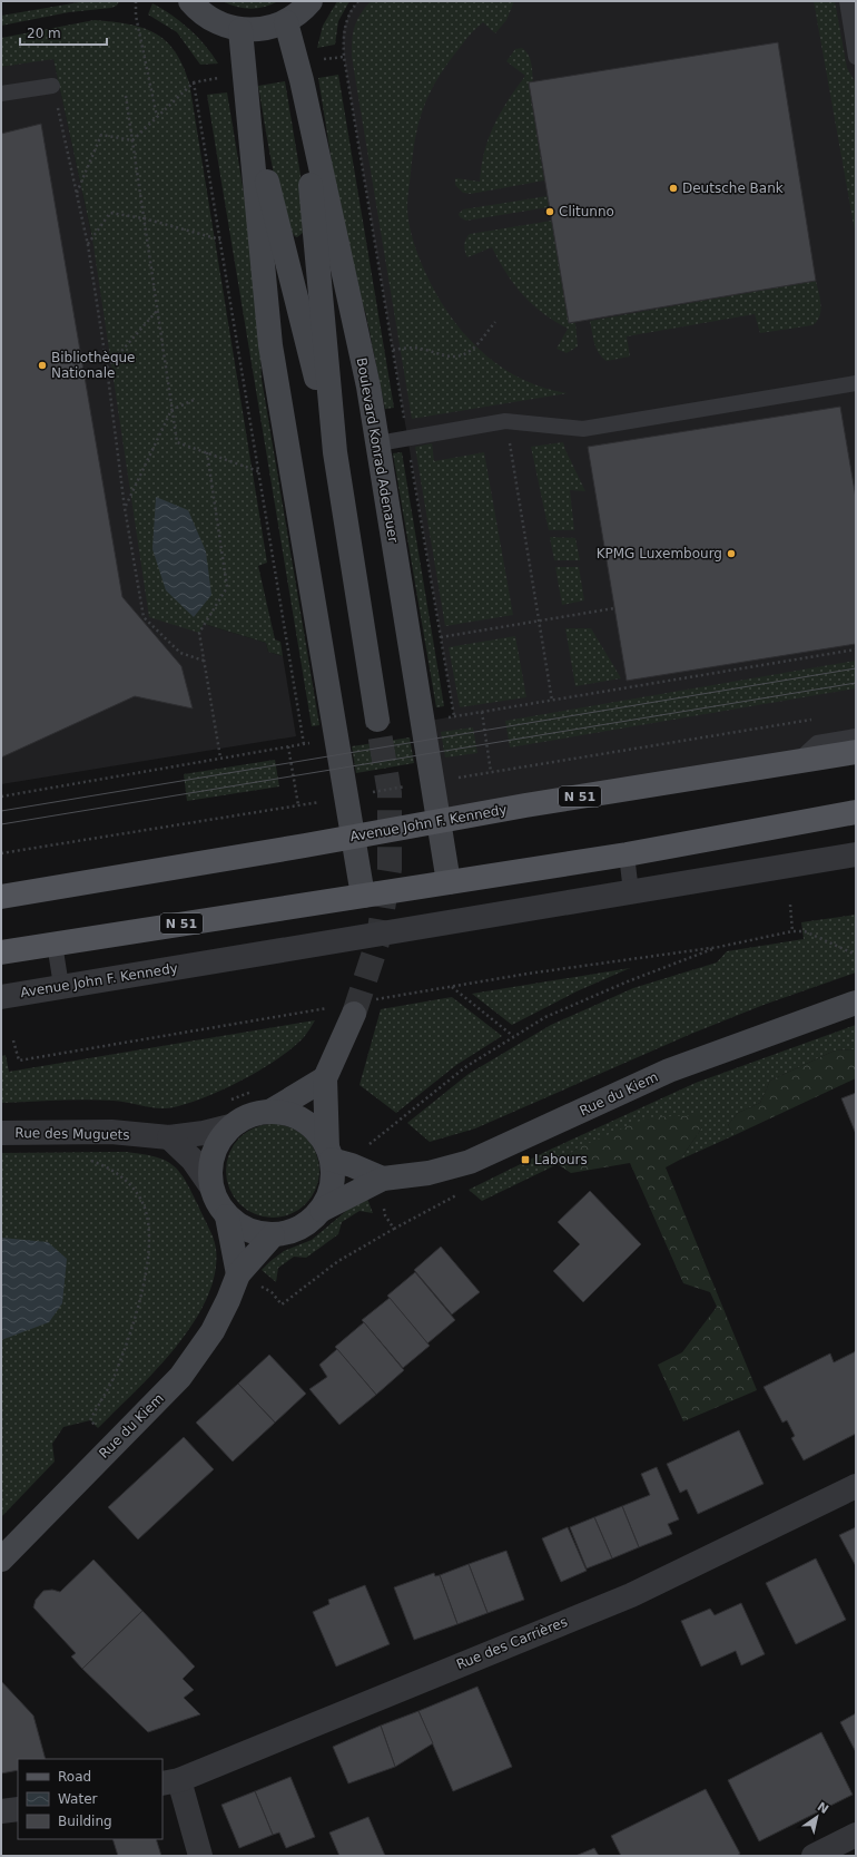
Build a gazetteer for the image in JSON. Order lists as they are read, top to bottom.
{
  "streets": {
    "main road": [
      "Boulevard Konrad Adenauer",
      "N 51",
      "Avenue John F. Kennedy",
      "Rue du Kiem"
    ],
    "street": ["Rue des Muguets", "Rue des Carrières"]
  },
  "crossings": [
    ["Boulevard Konrad Adenauer", "N 51"],
    ["Boulevard Konrad Adenauer", "Avenue John F. Kennedy"],
    ["Rue du Kiem", "Rue des Muguets"]
  ],
  "places": {
    "other": [
      "Deutsche Bank",
      "Clitunno",
      "Bibliothèque Nationale",
      "KPMG Luxembourg"
    ],
    "transit": ["Labours"]
  },
  "legend": ["Road", "Water", "Building"],
  "scale_bar": "20 m",
  "north": "top right"
}
